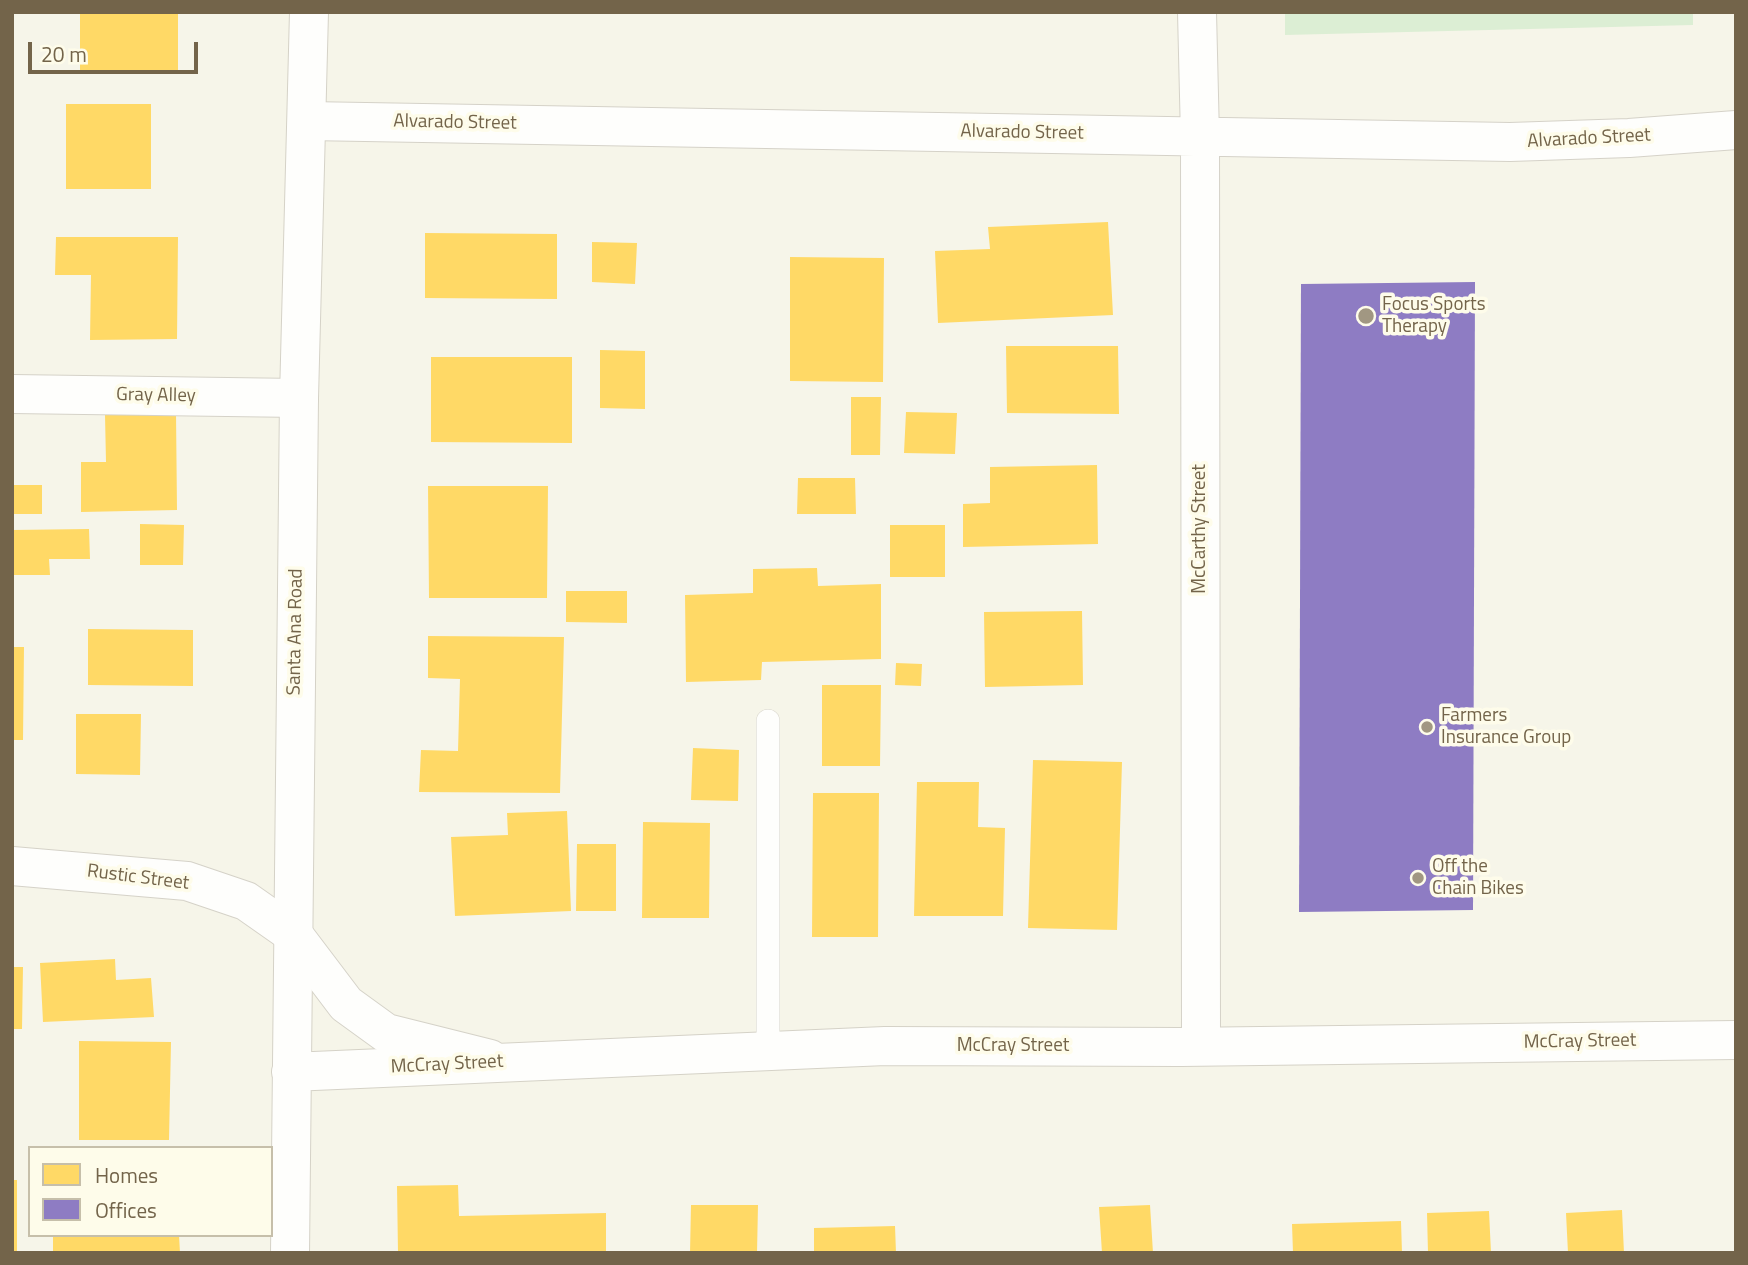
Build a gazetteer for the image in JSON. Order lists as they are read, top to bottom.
{
  "streets": {
    "street": [
      "Alvarado Street",
      "Gray Alley",
      "McCarthy Street",
      "Santa Ana Road",
      "Rustic Street",
      "McCray Street"
    ]
  },
  "crossings": [
    ["Alvarado Street", "McCarthy Street"],
    ["Alvarado Street", "Santa Ana Road"],
    ["Gray Alley", "Santa Ana Road"],
    ["McCarthy Street", "McCray Street"],
    ["Santa Ana Road", "Rustic Street"],
    ["Santa Ana Road", "McCray Street"],
    ["Rustic Street", "McCray Street"]
  ],
  "places": ["Focus Sports Therapy", "Farmers Insurance Group", "Off the Chain Bikes"],
  "legend": ["Homes", "Offices"],
  "scale_bar": "20 m"
}
